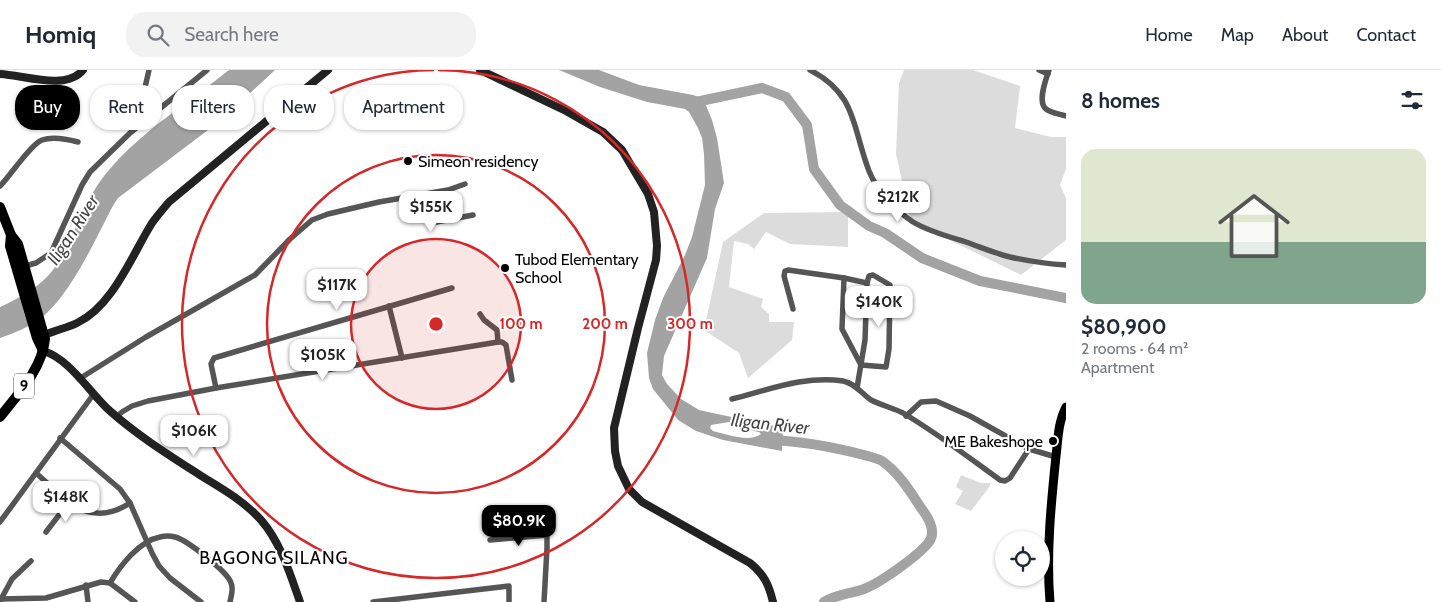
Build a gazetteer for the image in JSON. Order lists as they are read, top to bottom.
{
  "streets": {
    "highway": ["9"]
  },
  "districts": ["BAGONG SILANG"],
  "water": ["Iligan River"],
  "places": ["Simeon residency", "Tubod Elementary School", "ME Bakeshope"],
  "page": {
    "header": "Homiq",
    "search": "Search here",
    "nav": [
      "Home",
      "Map",
      "About",
      "Contact"
    ],
    "heading": "8 homes",
    "chip": [
      "Buy",
      "Rent",
      "Filters",
      "New",
      "Apartment"
    ],
    "list": [
      {
        "name": "$80,900",
        "note": "2 rooms · 64 m² · Apartment"
      }
    ],
    "price": [
      "$212K",
      "$155K",
      "$117K",
      "$140K",
      "$105K",
      "$106K",
      "$148K",
      "$80.9K"
    ]
  },
  "rings": ["100 m", "200 m", "300 m"]
}
